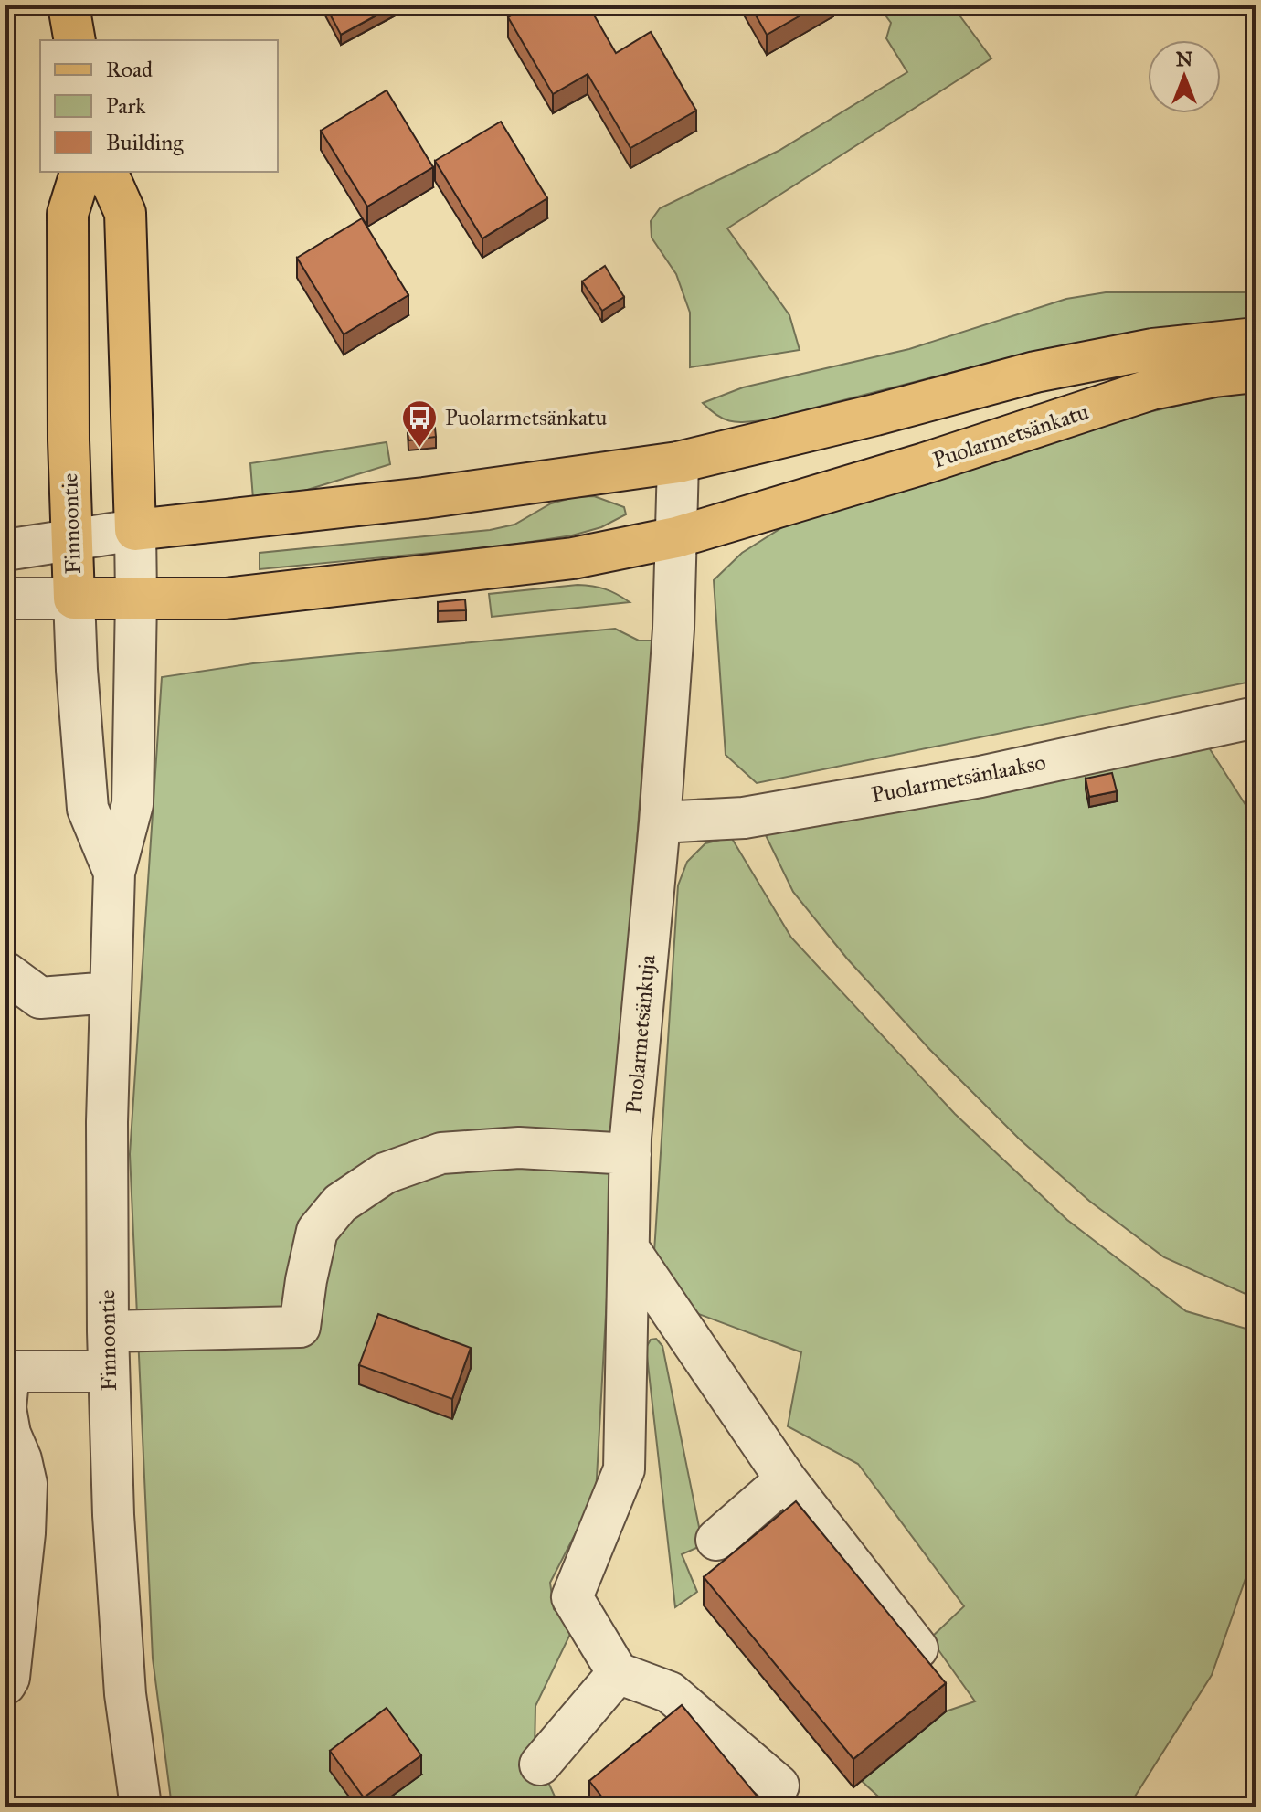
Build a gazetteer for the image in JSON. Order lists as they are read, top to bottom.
{
  "streets": {
    "main road": ["Puolarmetsänkatu", "Finnoontie"],
    "street": ["Puolarmetsänlaakso", "Puolarmetsänkuja"]
  },
  "crossings": [
    ["Puolarmetsänkatu", "Finnoontie"],
    ["Puolarmetsänkatu", "Puolarmetsänkuja"],
    ["Puolarmetsänlaakso", "Puolarmetsänkuja"]
  ],
  "places": {
    "bus stop": ["Puolarmetsänkatu"]
  },
  "legend": ["Road", "Park", "Building"],
  "north": "top"
}
